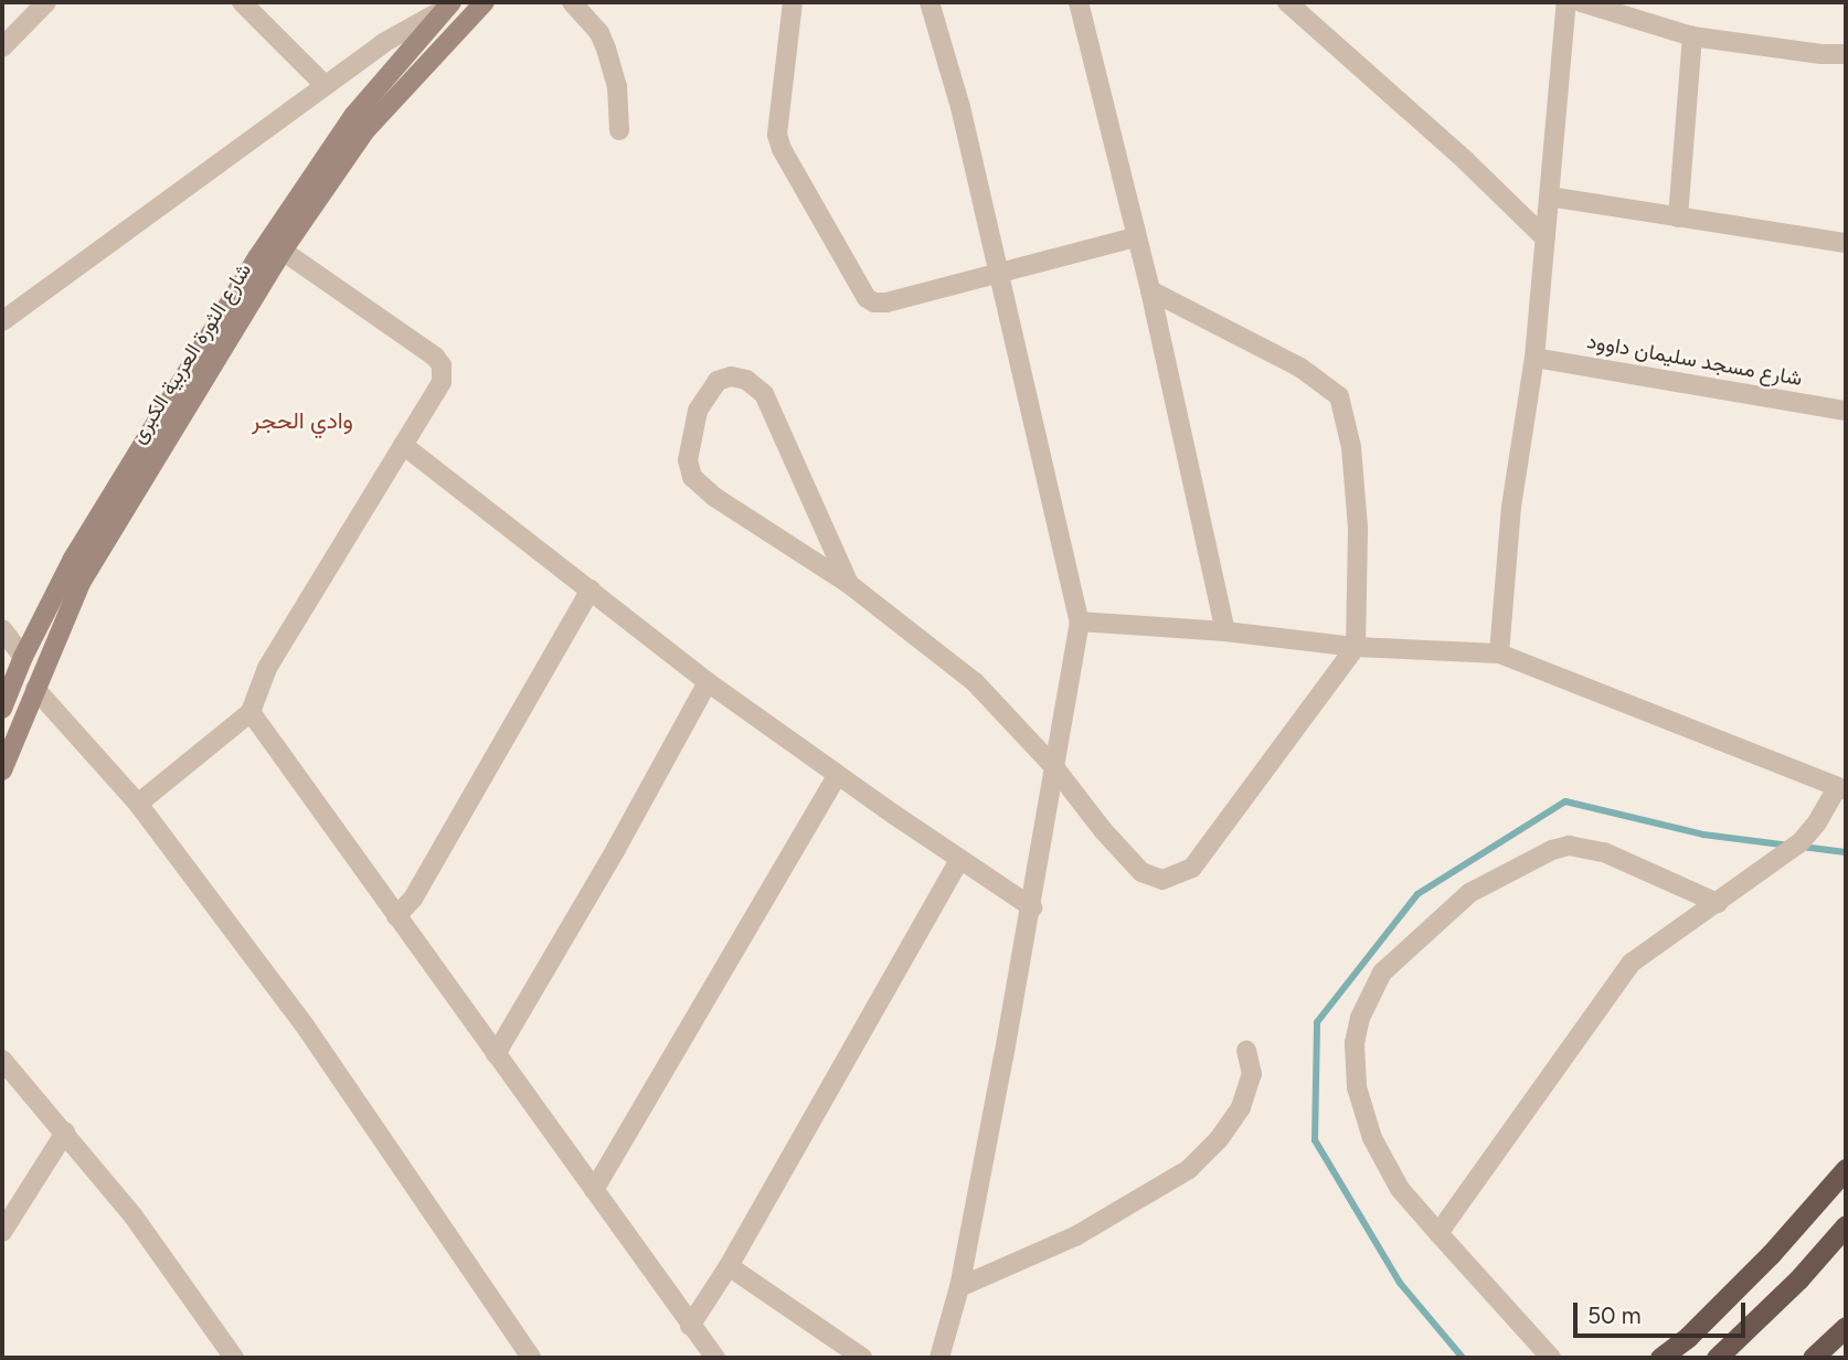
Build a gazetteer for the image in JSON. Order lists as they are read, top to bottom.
{
  "streets": {
    "main road": ["شارع الثورة العربية الكبرى"],
    "street": ["شارع مسجد سليمان داوود"]
  },
  "districts": ["وادي الحجر"],
  "scale_bar": "50 m"
}
